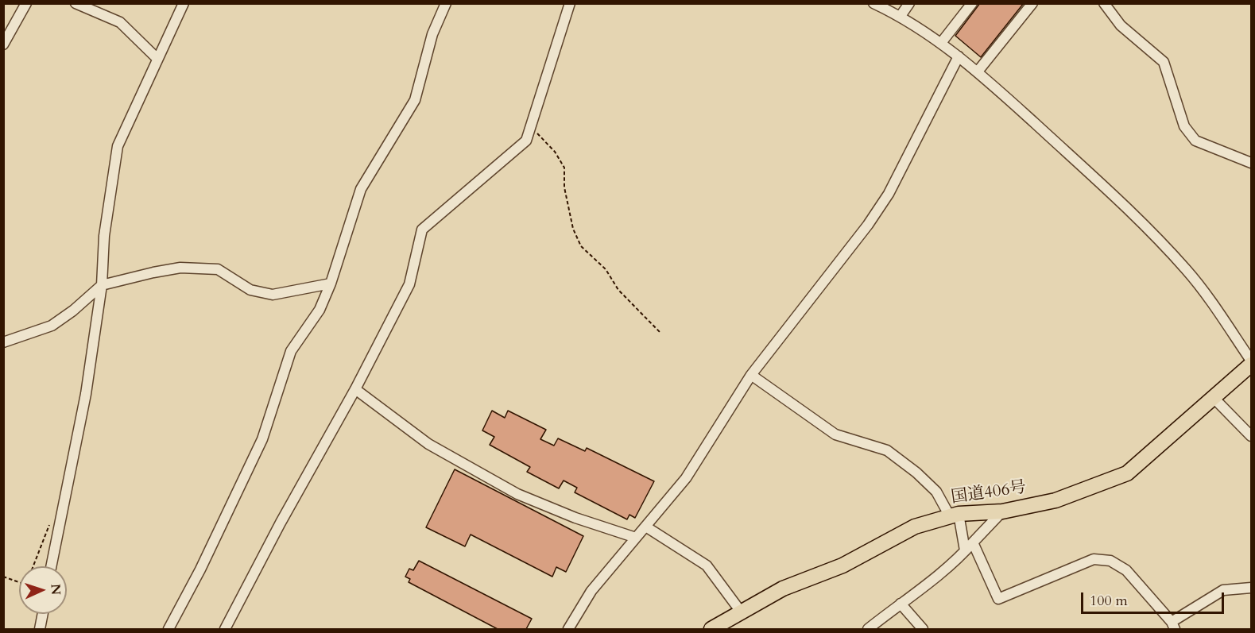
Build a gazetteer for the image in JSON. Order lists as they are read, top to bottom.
{
  "streets": {
    "highway": ["国道406号"]
  },
  "scale_bar": "100 m",
  "north": "right"
}
